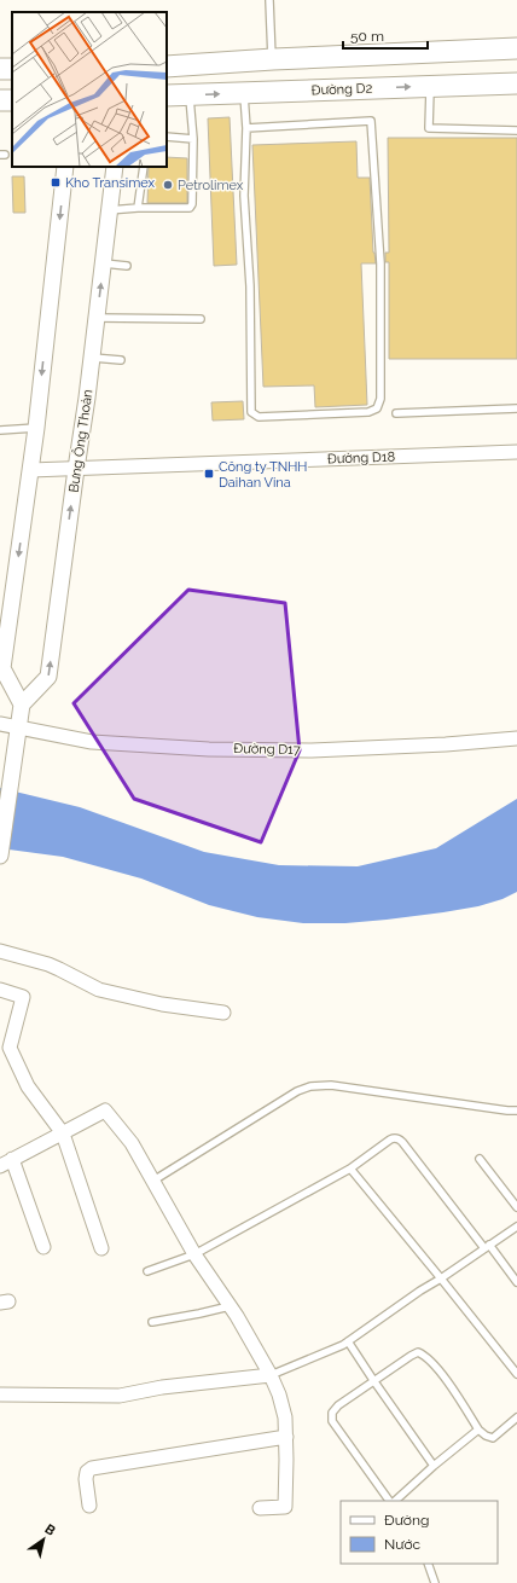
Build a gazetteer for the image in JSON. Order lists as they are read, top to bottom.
{
  "streets": {
    "main road": ["Đường D2"],
    "street": ["Bưng Ông Thoàn", "Đường D18", "Đường D17"]
  },
  "crossings": [
    ["Bưng Ông Thoàn", "Đường D18"]
  ],
  "places": {
    "transit": ["Kho Transimex", "Công ty TNHH Daihan Vina"],
    "other": ["Petrolimex"]
  },
  "legend": ["Đường", "Nước"],
  "scale_bar": "50 m",
  "north": "top right"
}
